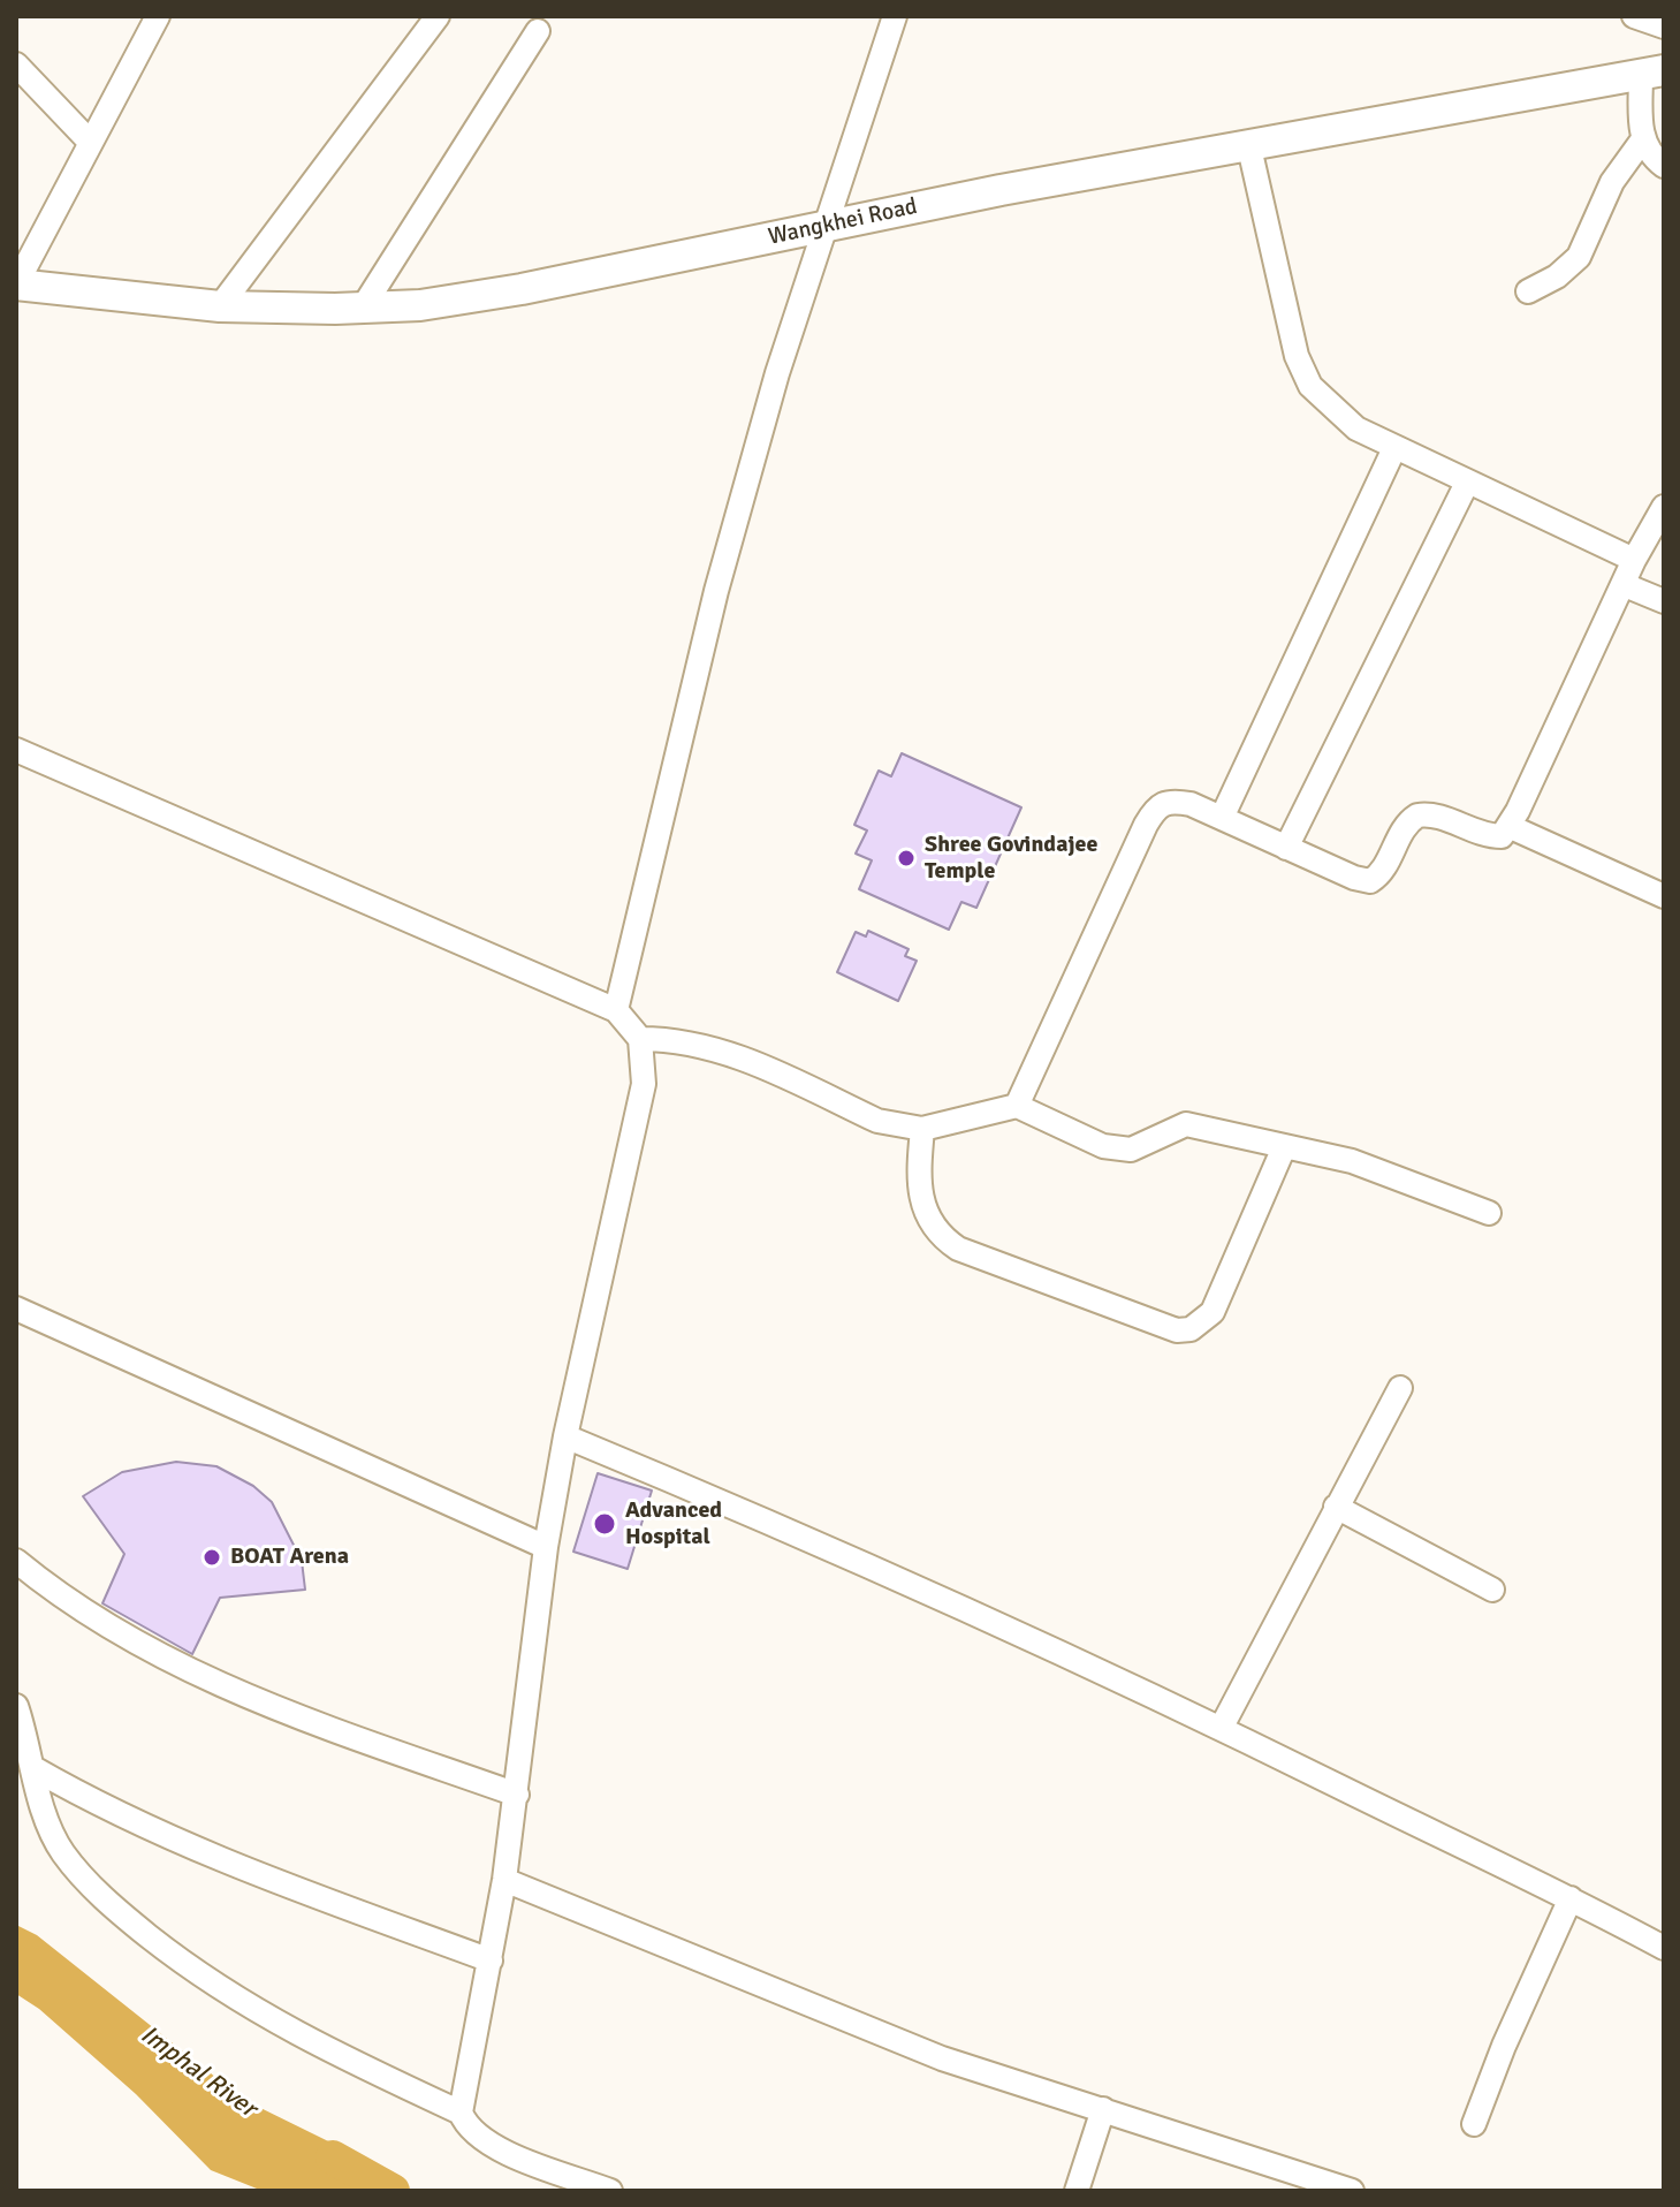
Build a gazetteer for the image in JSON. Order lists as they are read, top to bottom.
{
  "streets": {
    "main road": ["Wangkhei Road"]
  },
  "water": ["Imphal River"],
  "places": ["Shree Govindajee Temple", "Advanced Hospital", "BOAT Arena"]
}
